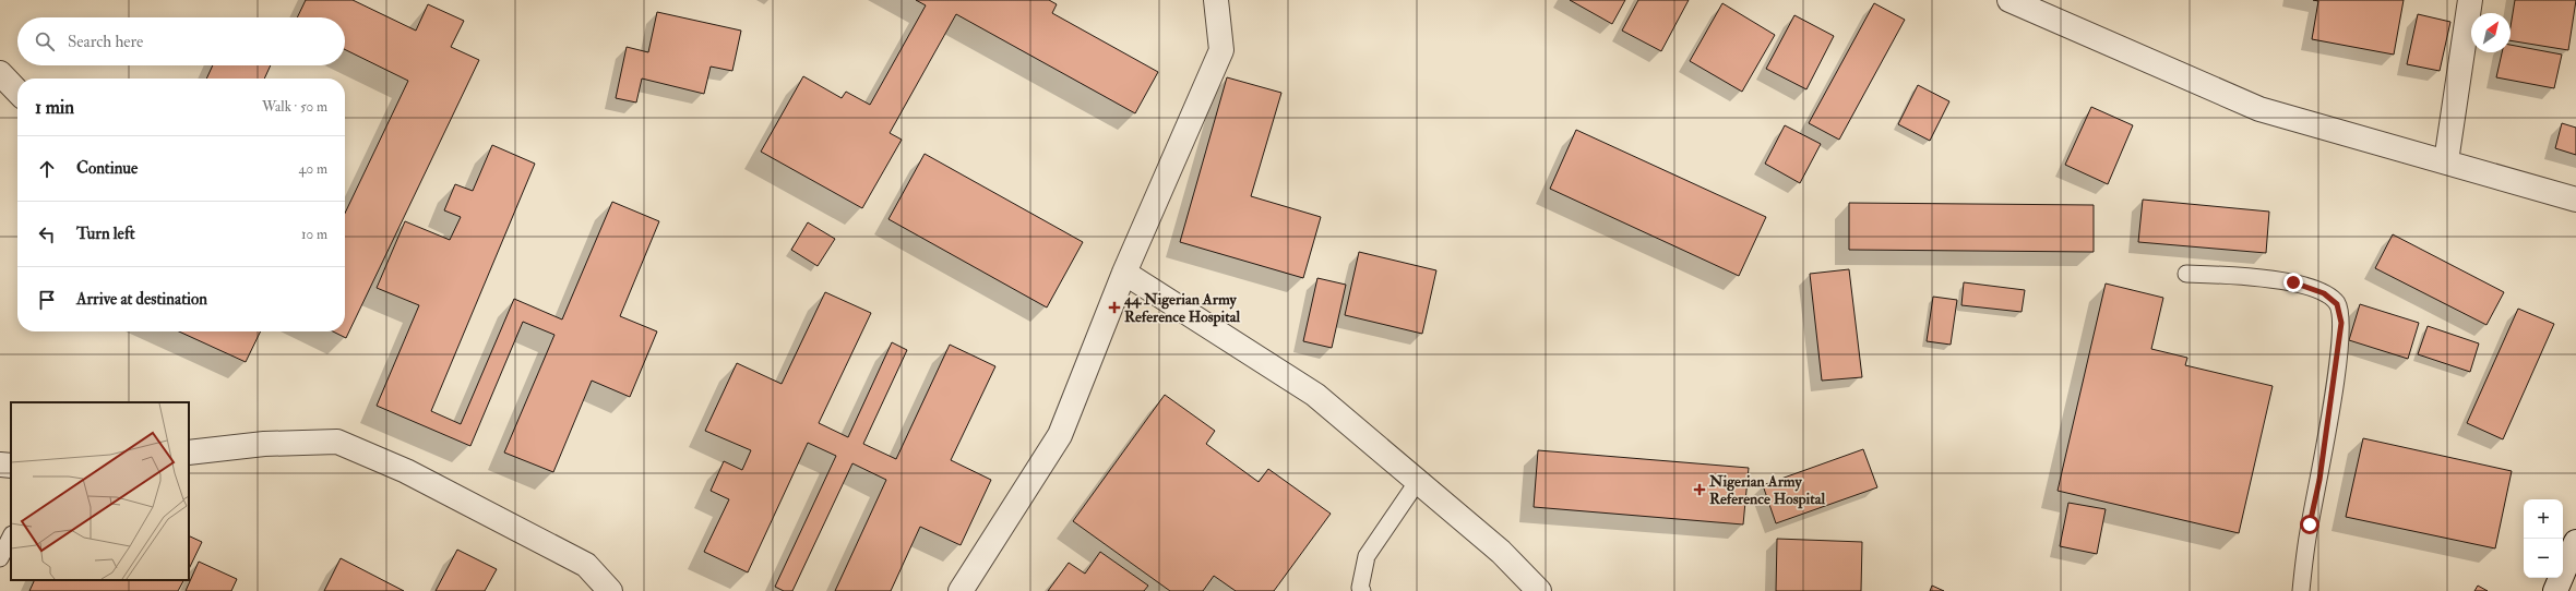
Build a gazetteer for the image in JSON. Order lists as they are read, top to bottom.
{
  "places": {
    "health": ["44 Nigerian Army Reference Hospital", "Nigerian Army Reference Hospital"]
  },
  "north": "top right",
  "page": {
    "search": "Search here",
    "heading": ["1 min", "Walk · 50 m"],
    "list": [
      ["Continue", "40 m"],
      ["Turn left", "10 m"],
      "Arrive at destination"
    ],
    "map_buttons": ["+", "−"]
  }
}
